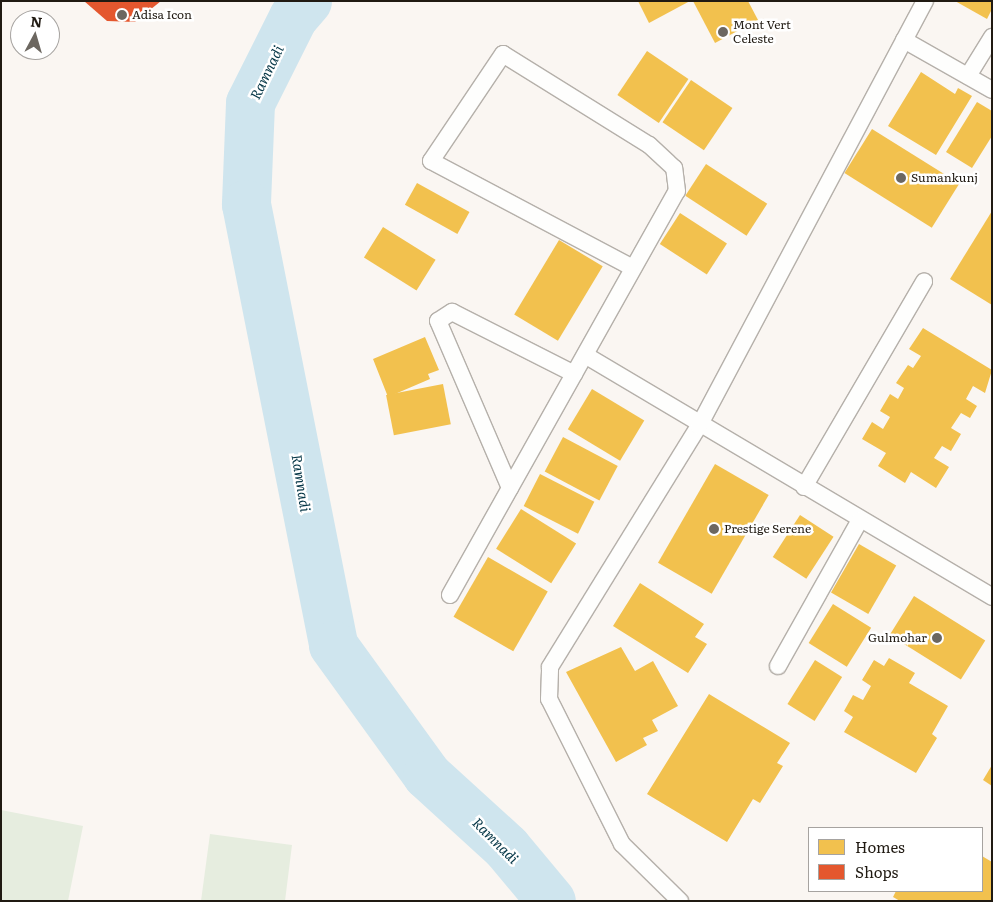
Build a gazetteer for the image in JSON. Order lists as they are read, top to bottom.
{
  "water": ["Ramnadi"],
  "places": [
    "Adisa Icon",
    "Mont Vert Celeste",
    "Sumankunj",
    "Prestige Serene",
    "Gulmohar"
  ],
  "legend": ["Homes", "Shops"],
  "north": "top"
}
